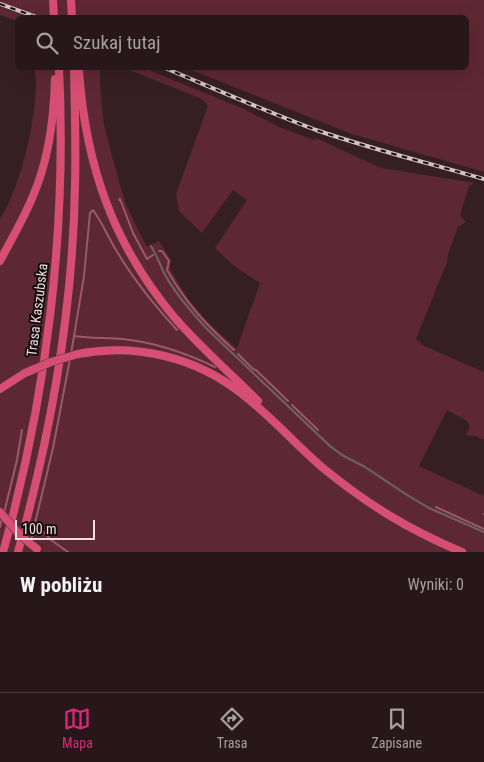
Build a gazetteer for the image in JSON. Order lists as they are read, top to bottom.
{
  "streets": {
    "highway": ["Trasa Kaszubska"]
  },
  "scale_bar": "100 m",
  "page": {
    "search": "Szukaj tutaj",
    "scale": "100 m",
    "heading": ["W pobliżu", "Wyniki: 0"],
    "nav": ["Mapa", "Trasa", "Zapisane"]
  }
}
